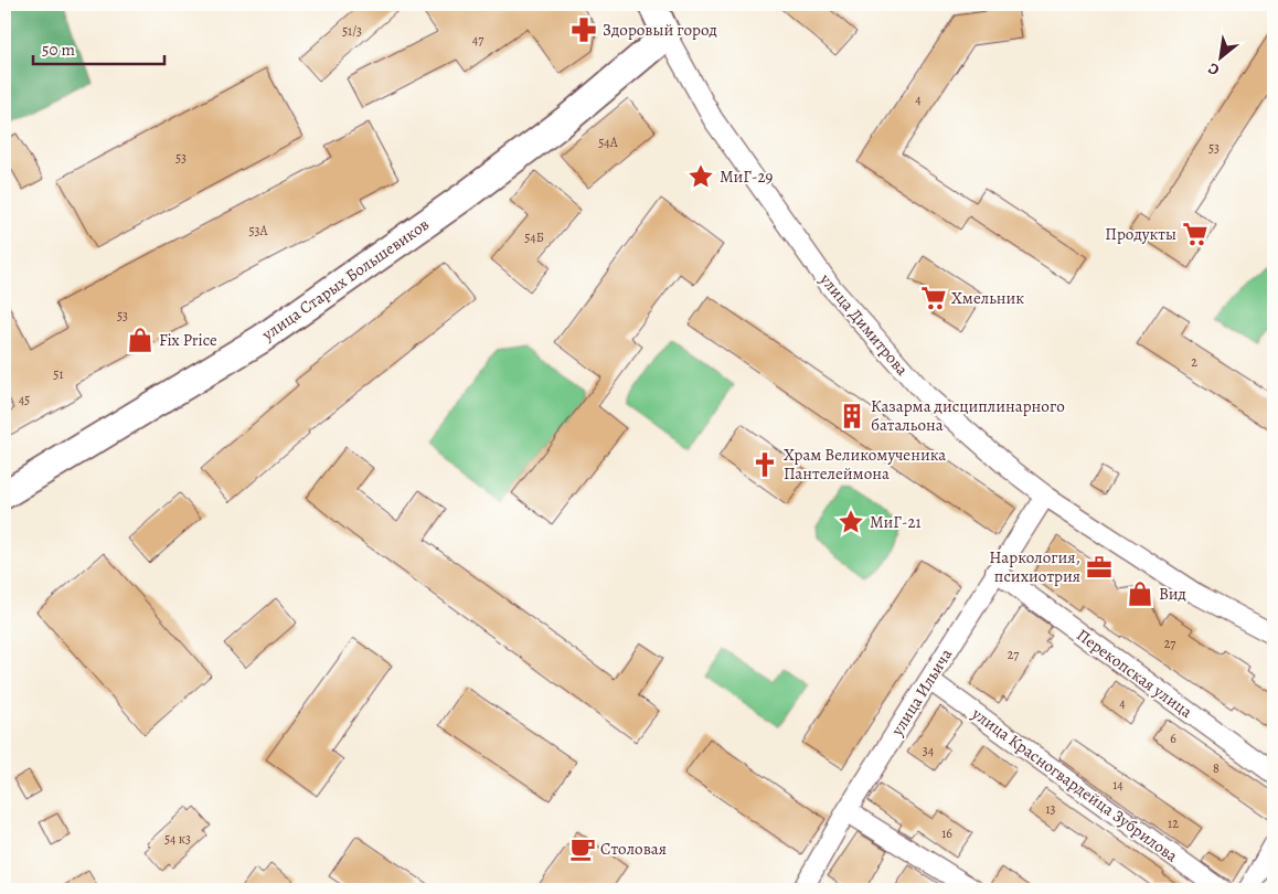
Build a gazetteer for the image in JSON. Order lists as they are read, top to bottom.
{
  "streets": {
    "street": [
      "улица Старых Большевиков",
      "улица Димитрова",
      "Перекопская улица",
      "улица Ильича",
      "улица Красногвардейца Зубрилова"
    ]
  },
  "crossings": [
    ["улица Старых Большевиков", "улица Димитрова"],
    ["улица Димитрова", "улица Ильича"],
    ["Перекопская улица", "улица Ильича"],
    ["улица Ильича", "улица Красногвардейца Зубрилова"]
  ],
  "places": {
    "pharmacy": ["Здоровый город"],
    "place": ["МиГ-29", "МиГ-21"],
    "supermarket": ["Продукты", "Хмельник"],
    "shop": ["Fix Price", "Вид"],
    "building": ["Казарма дисциплинарного батальона"],
    "church": ["Храм Великомученика Пантелеймона"],
    "office": ["Наркология, психиотрия"],
    "cafe": ["Столовая"]
  },
  "house_numbers": [
    "51/3",
    "47",
    "4",
    "54А",
    "53",
    "53",
    "53А",
    "54Б",
    "53",
    "2",
    "51",
    "45",
    "27",
    "27",
    "4",
    "6",
    "34",
    "8",
    "14",
    "13",
    "12",
    "16",
    "54 к3"
  ],
  "scale_bar": "50 m",
  "north": "bottom left"
}
